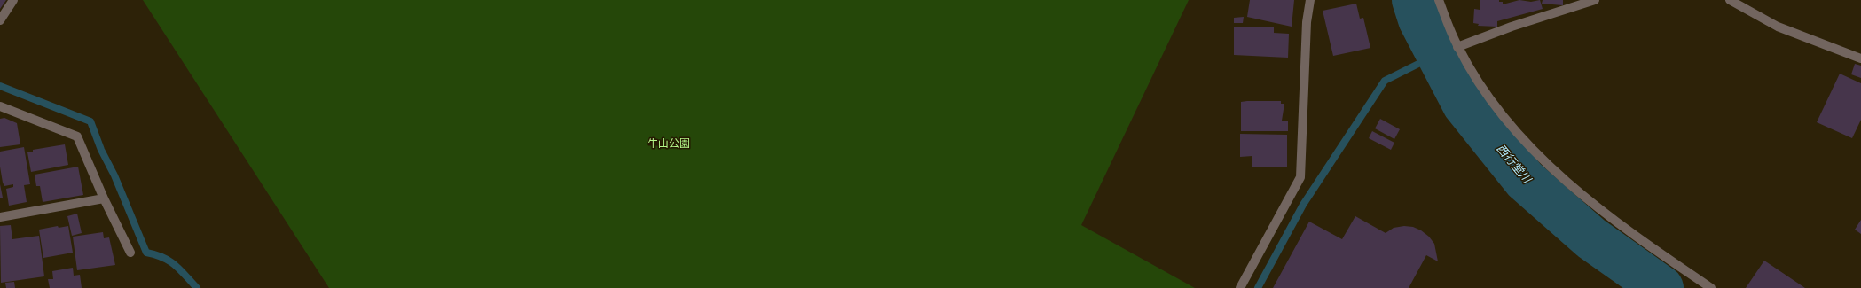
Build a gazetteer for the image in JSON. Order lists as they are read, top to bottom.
{
  "water": ["西行堂川"],
  "parks": ["牛山公園"]
}
